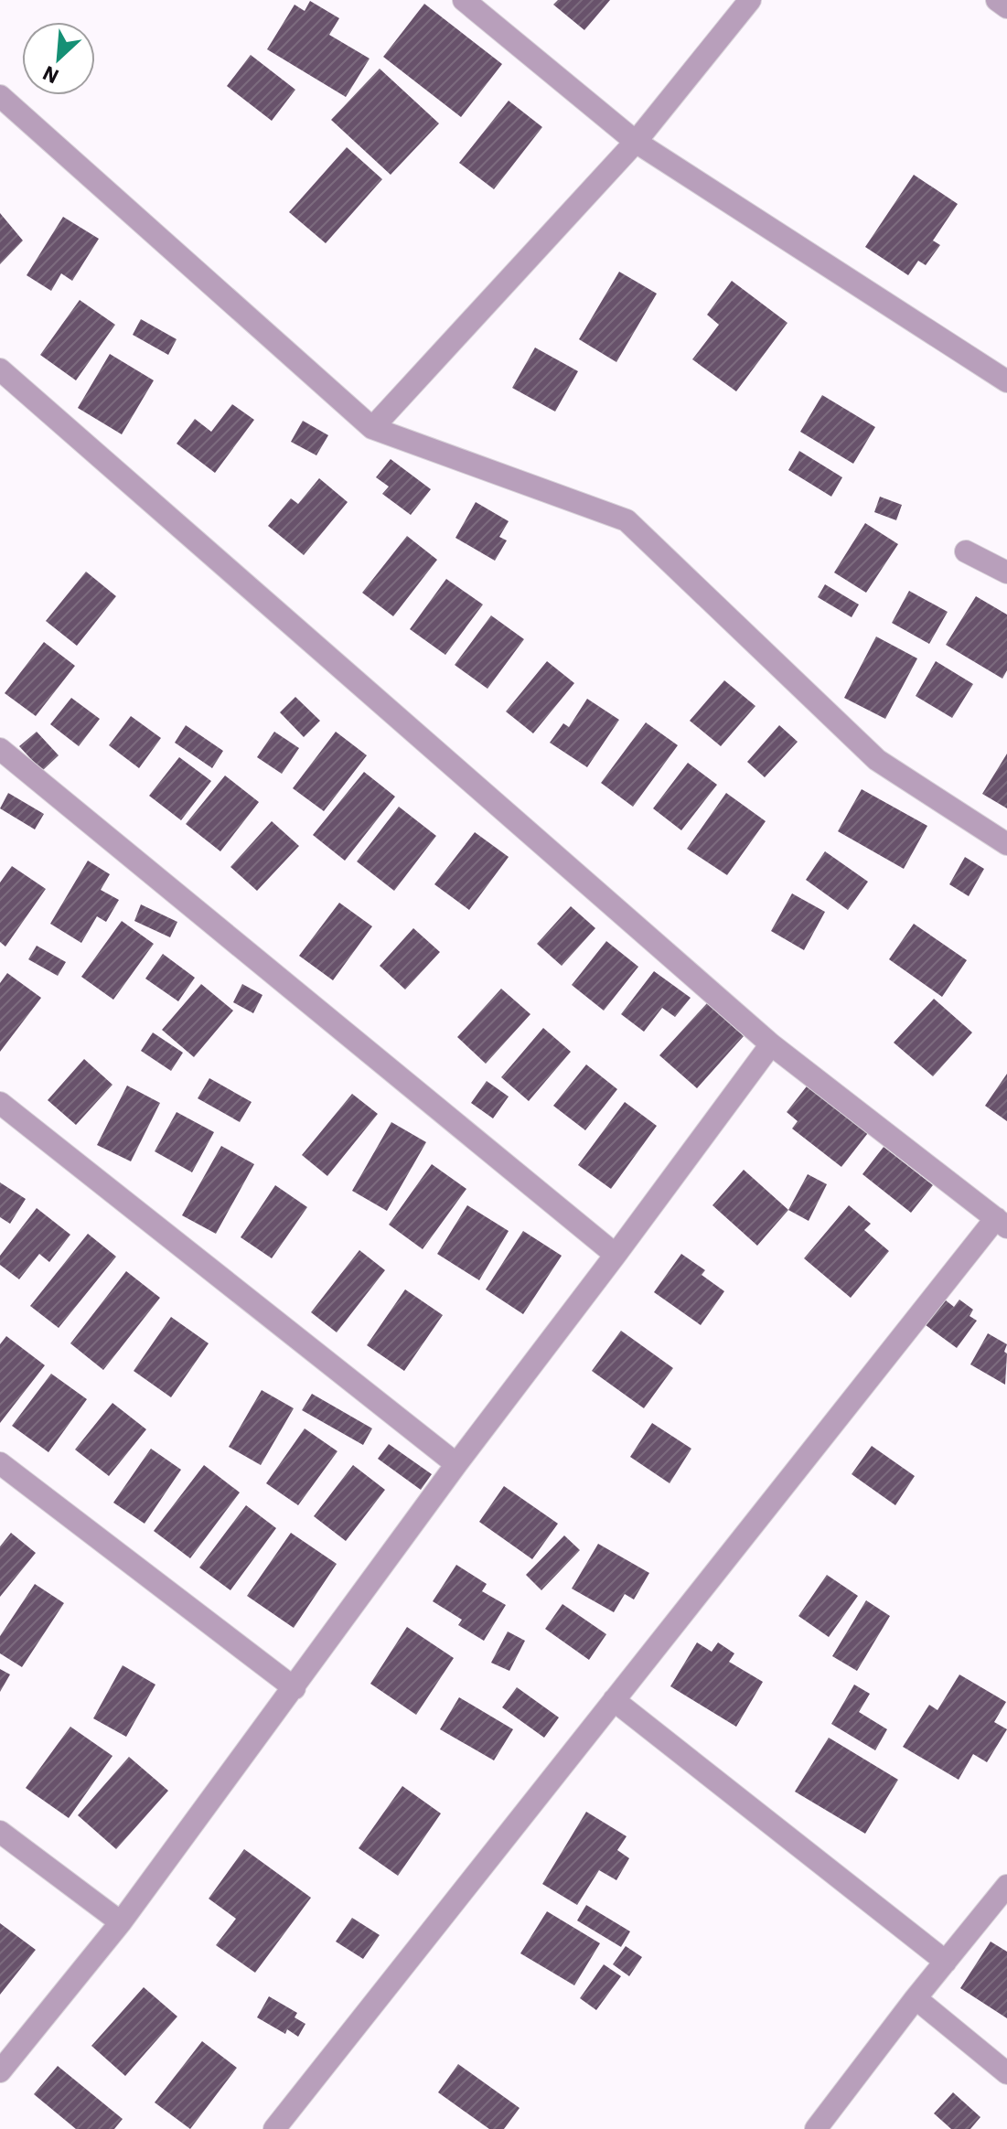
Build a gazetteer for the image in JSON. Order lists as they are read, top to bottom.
{
  "north": "bottom left"
}
